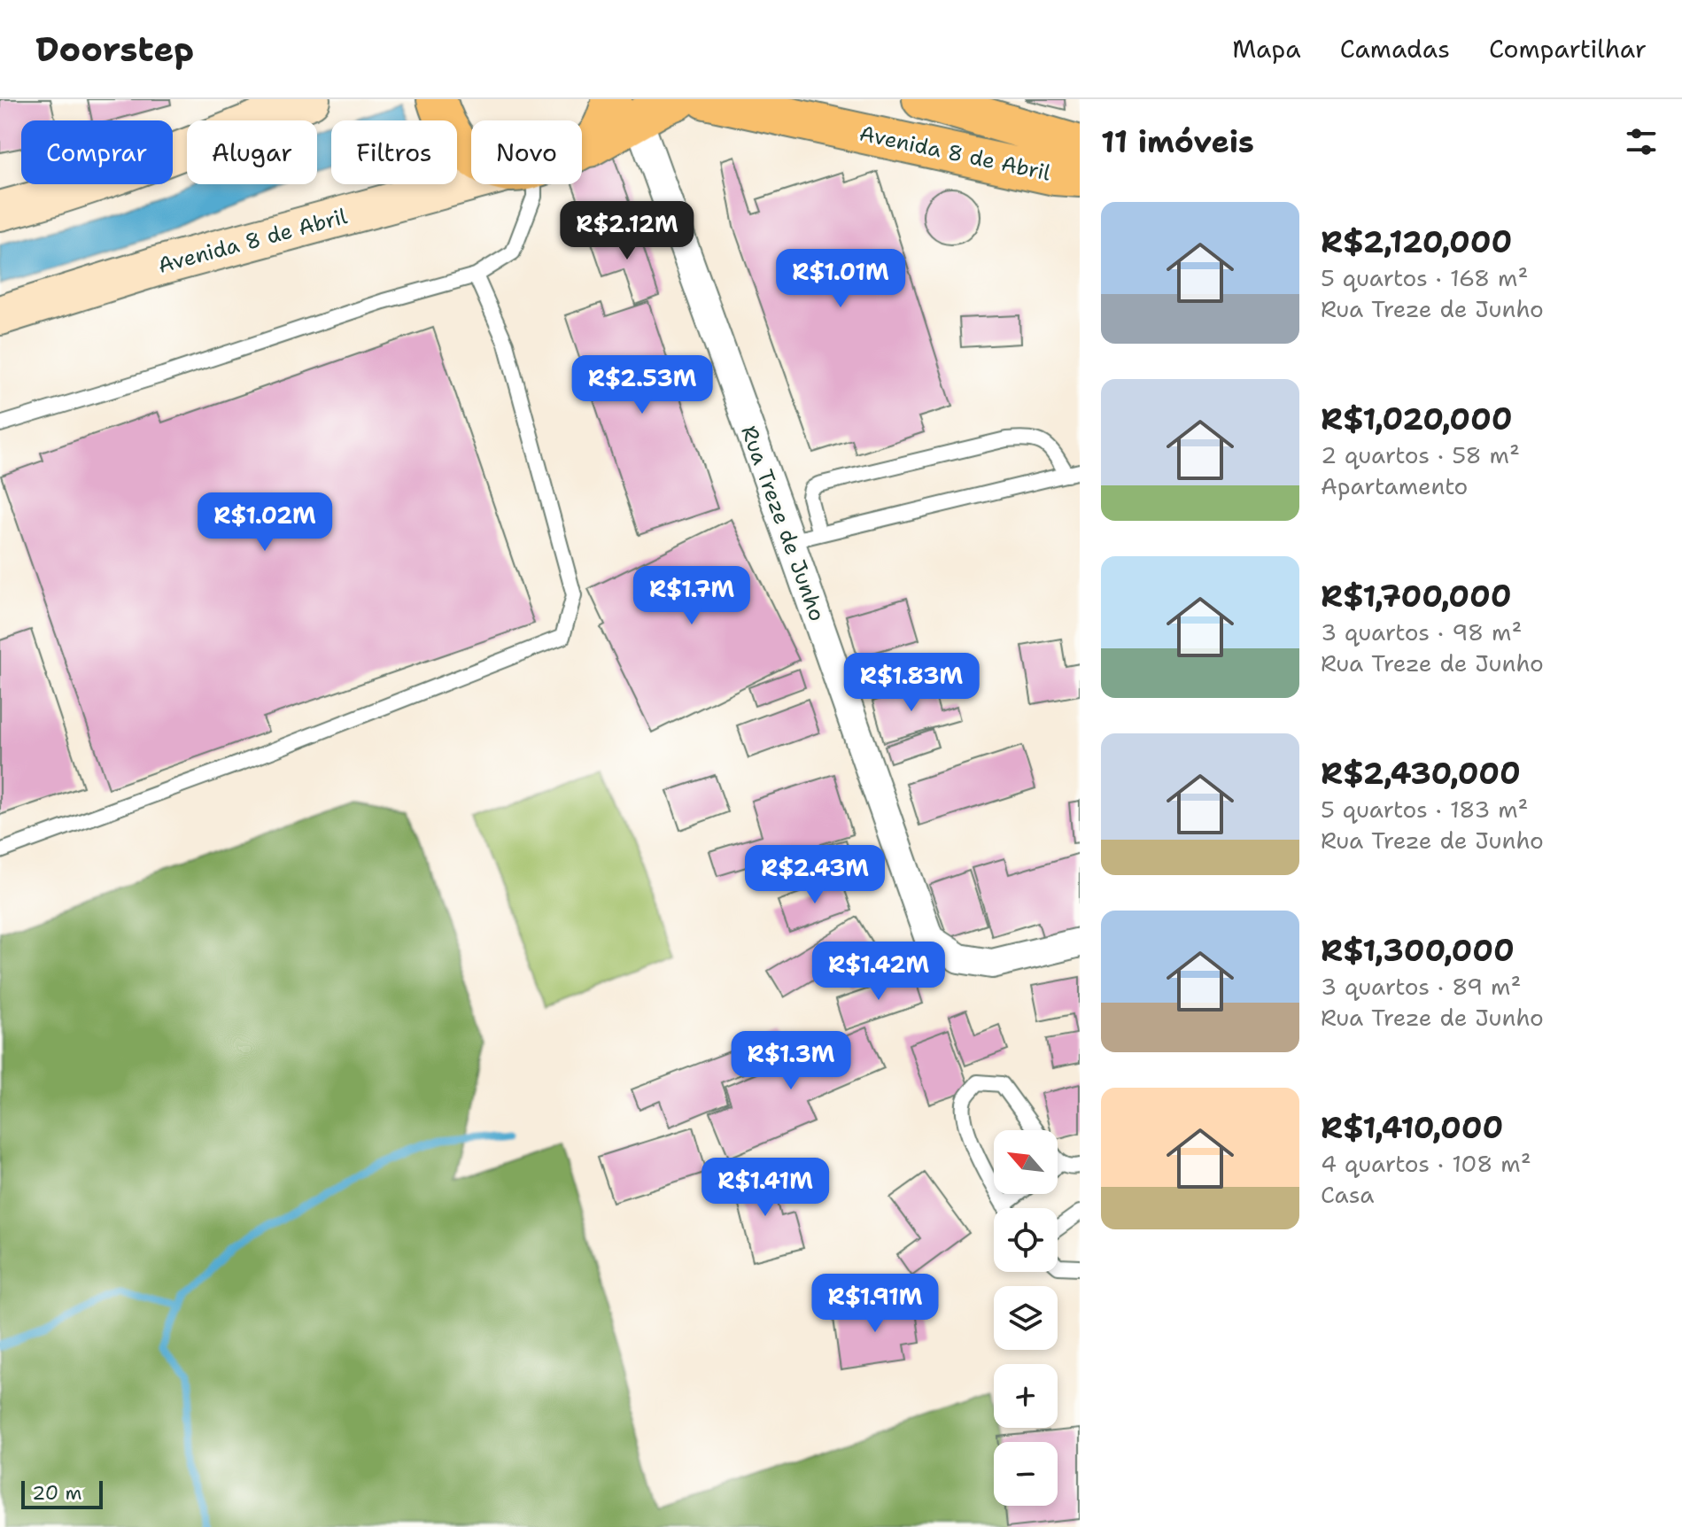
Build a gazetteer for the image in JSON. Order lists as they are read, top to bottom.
{
  "streets": {
    "main road": ["Avenida 8 de Abril"],
    "street": ["Rua Treze de Junho"]
  },
  "crossings": [
    ["Avenida 8 de Abril", "Rua Treze de Junho"]
  ],
  "scale_bar": "20 m",
  "north": "top left",
  "page": {
    "header": "Doorstep",
    "nav": ["Mapa", "Camadas", "Compartilhar"],
    "heading": "11 imóveis",
    "chip": [
      "Comprar",
      "Alugar",
      "Filtros",
      "Novo"
    ],
    "list": [
      {
        "name": "R$2,120,000",
        "note": "5 quartos · 168 m² · Rua Treze de Junho"
      },
      {
        "name": "R$1,020,000",
        "note": "2 quartos · 58 m² · Apartamento"
      },
      {
        "name": "R$1,700,000",
        "note": "3 quartos · 98 m² · Rua Treze de Junho"
      },
      {
        "name": "R$2,430,000",
        "note": "5 quartos · 183 m² · Rua Treze de Junho"
      },
      {
        "name": "R$1,300,000",
        "note": "3 quartos · 89 m² · Rua Treze de Junho"
      },
      {
        "name": "R$1,410,000",
        "note": "4 quartos · 108 m² · Casa"
      }
    ],
    "price": [
      "R$2.12M",
      "R$1.01M",
      "R$2.53M",
      "R$1.02M",
      "R$1.7M",
      "R$1.83M",
      "R$2.43M",
      "R$1.42M",
      "R$1.3M",
      "R$1.41M",
      "R$1.91M"
    ],
    "map_buttons": ["+", "−"],
    "scale": "20 m"
  }
}
